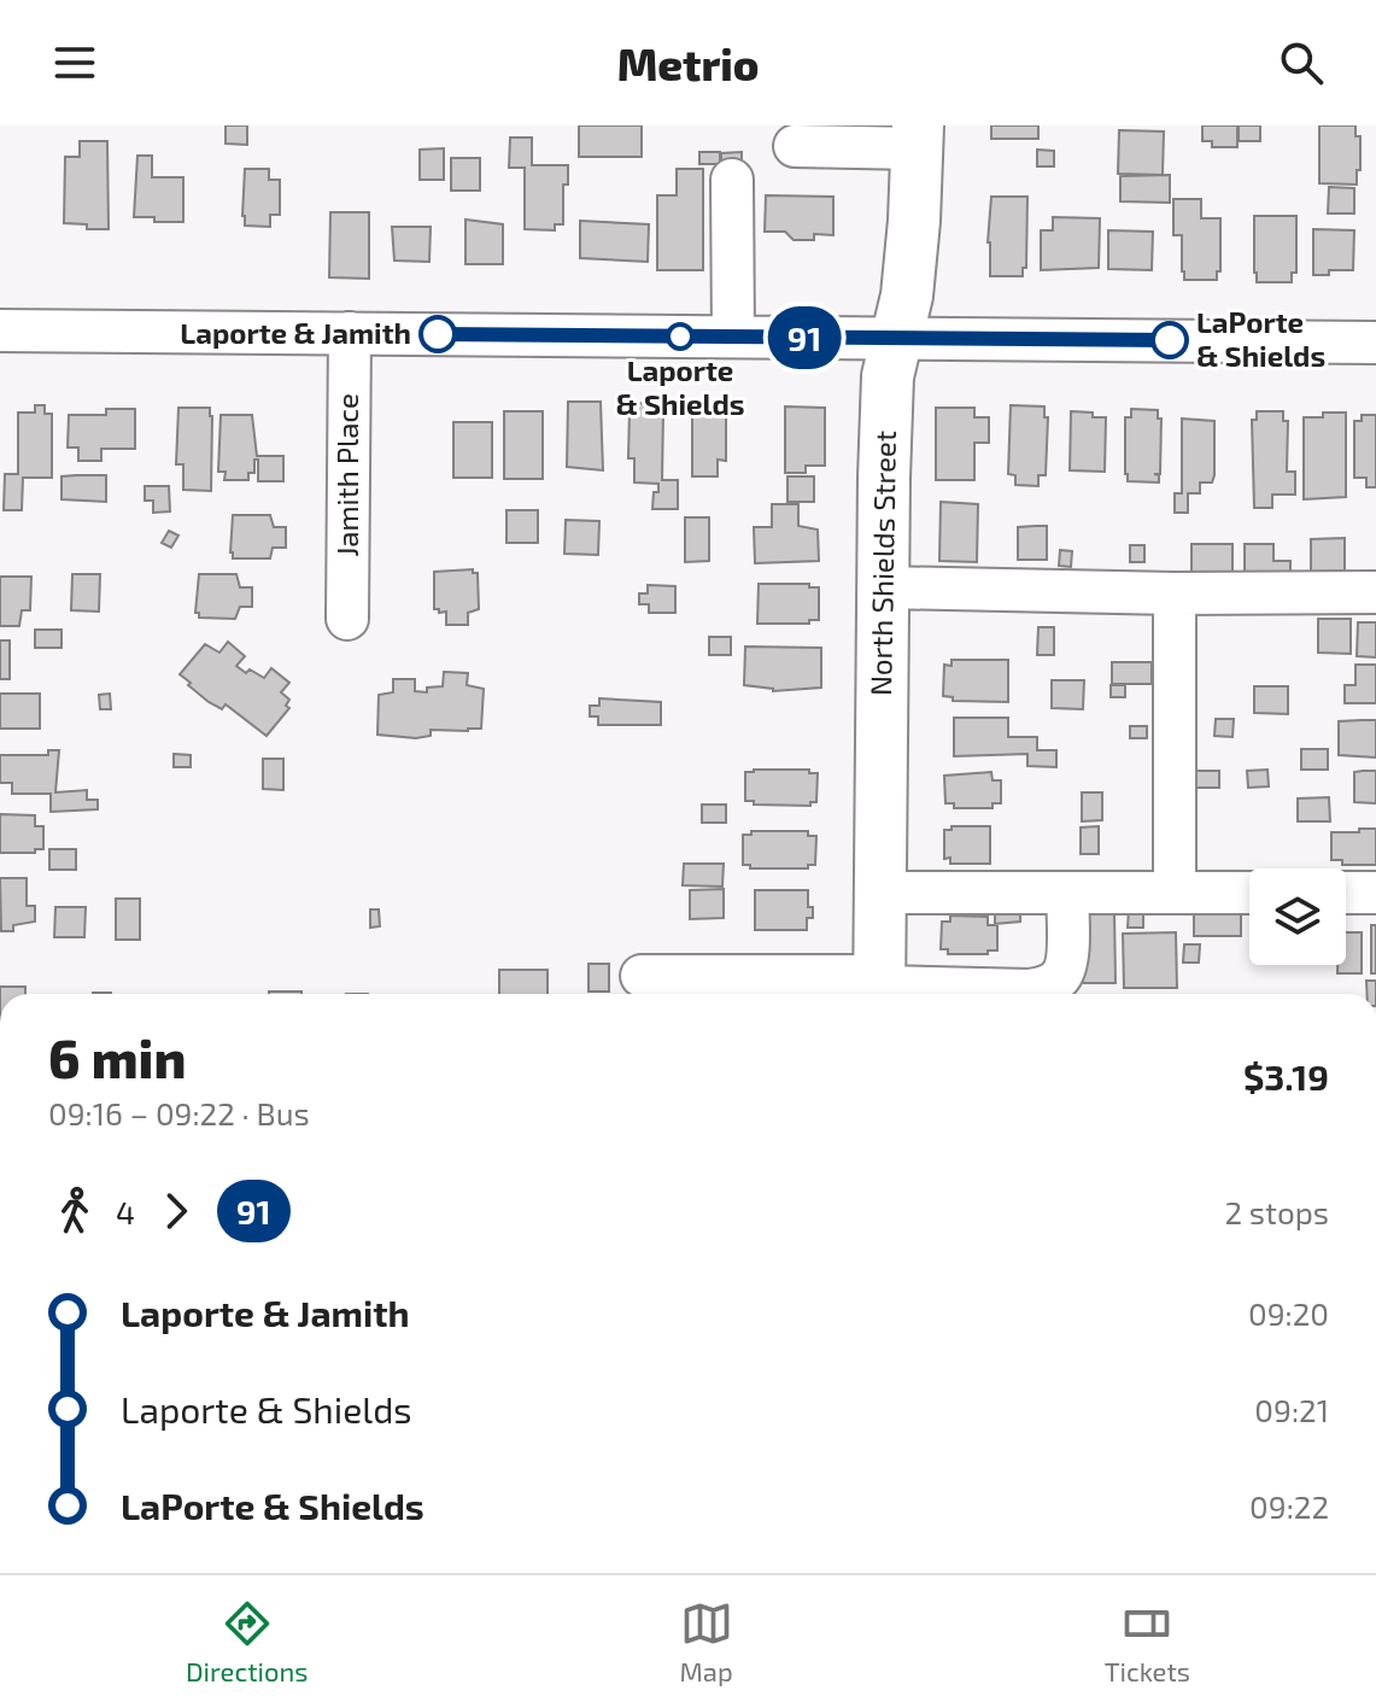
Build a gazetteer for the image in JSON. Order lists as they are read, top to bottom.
{
  "streets": {
    "main road": ["North Shields Street"],
    "street": ["Jamith Place"]
  },
  "places": ["Laporte & Jamith", "Laporte & Shields", "LaPorte & Shields"],
  "lines": ["bus line 91"],
  "page": {
    "header": "Metrio",
    "on_map": "91",
    "heading": ["6 min", "09:16 – 09:22 · Bus", "$3.19"],
    "legs": ["4", "91", "2 stops"],
    "list": [
      {
        "name": "Laporte & Jamith",
        "value": "09:20"
      },
      {
        "name": "Laporte & Shields",
        "value": "09:21"
      },
      {
        "name": "LaPorte & Shields",
        "value": "09:22"
      }
    ],
    "tabs": ["Directions", "Map", "Tickets"]
  }
}
